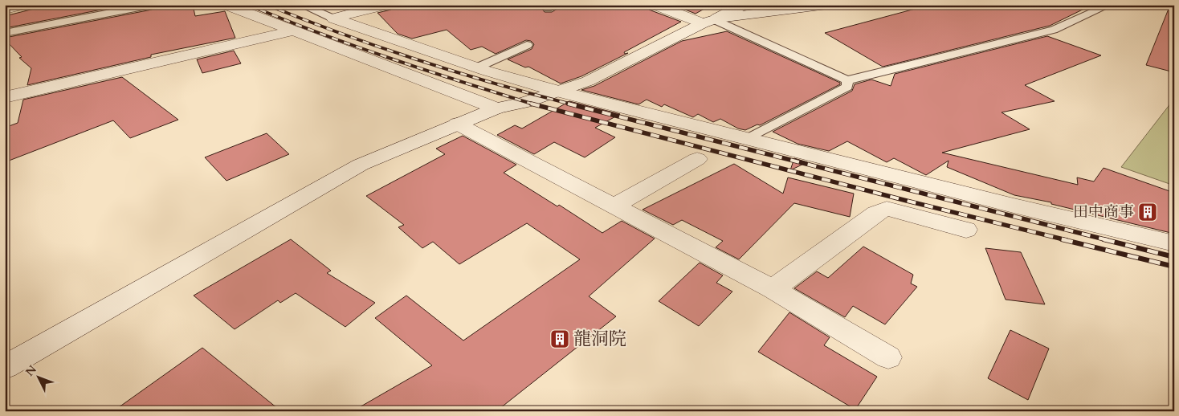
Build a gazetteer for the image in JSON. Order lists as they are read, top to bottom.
{
  "places": {
    "building": ["田中商事", "龍洞院"]
  },
  "north": "top left"
}
